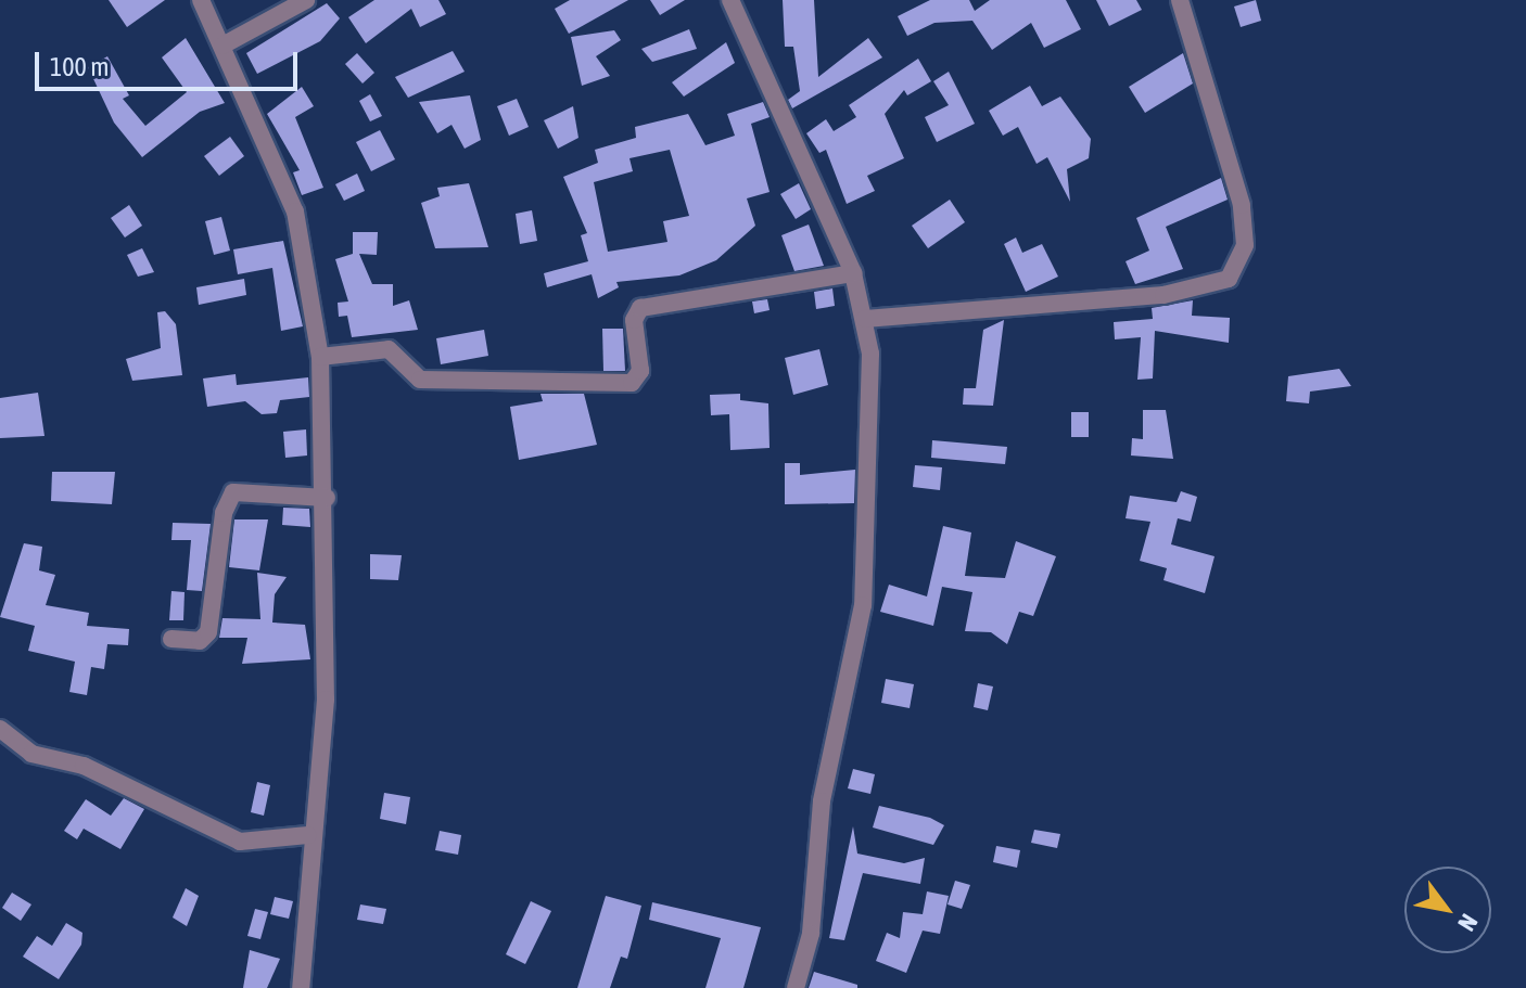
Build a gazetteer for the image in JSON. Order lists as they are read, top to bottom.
{
  "scale_bar": "100 m",
  "north": "bottom right"
}
